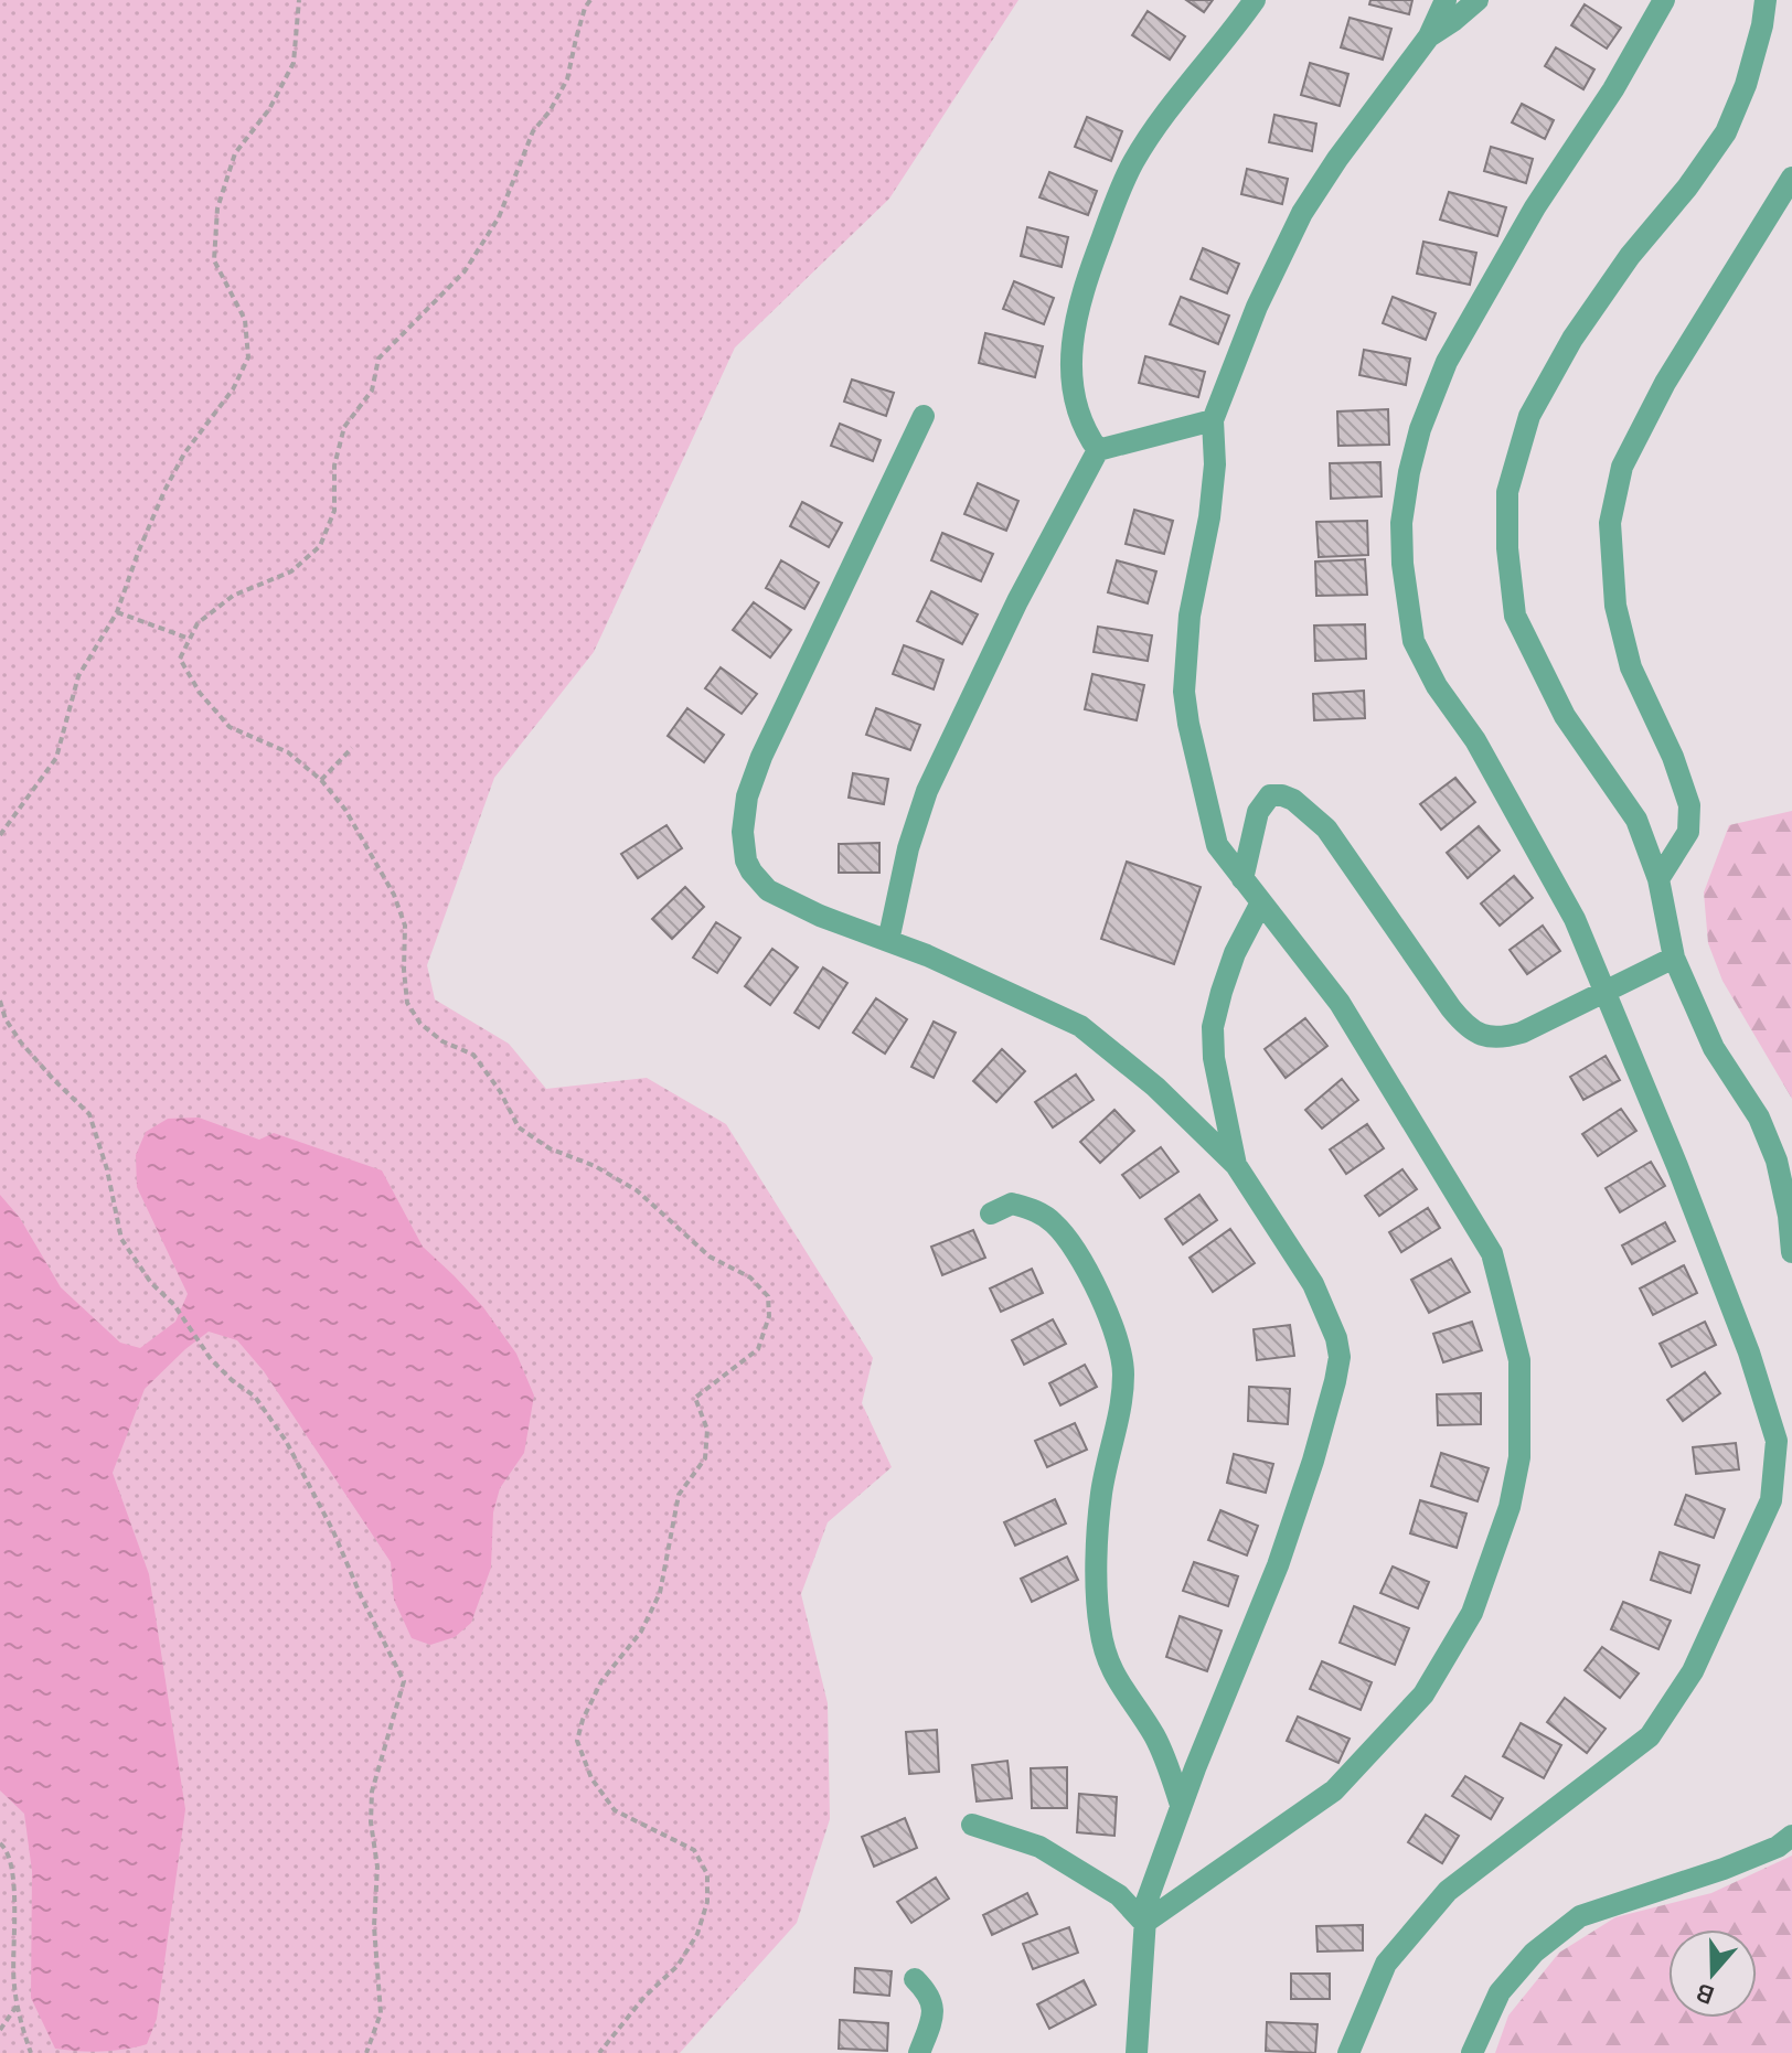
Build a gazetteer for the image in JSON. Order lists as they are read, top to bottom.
{
  "north": "bottom"
}
